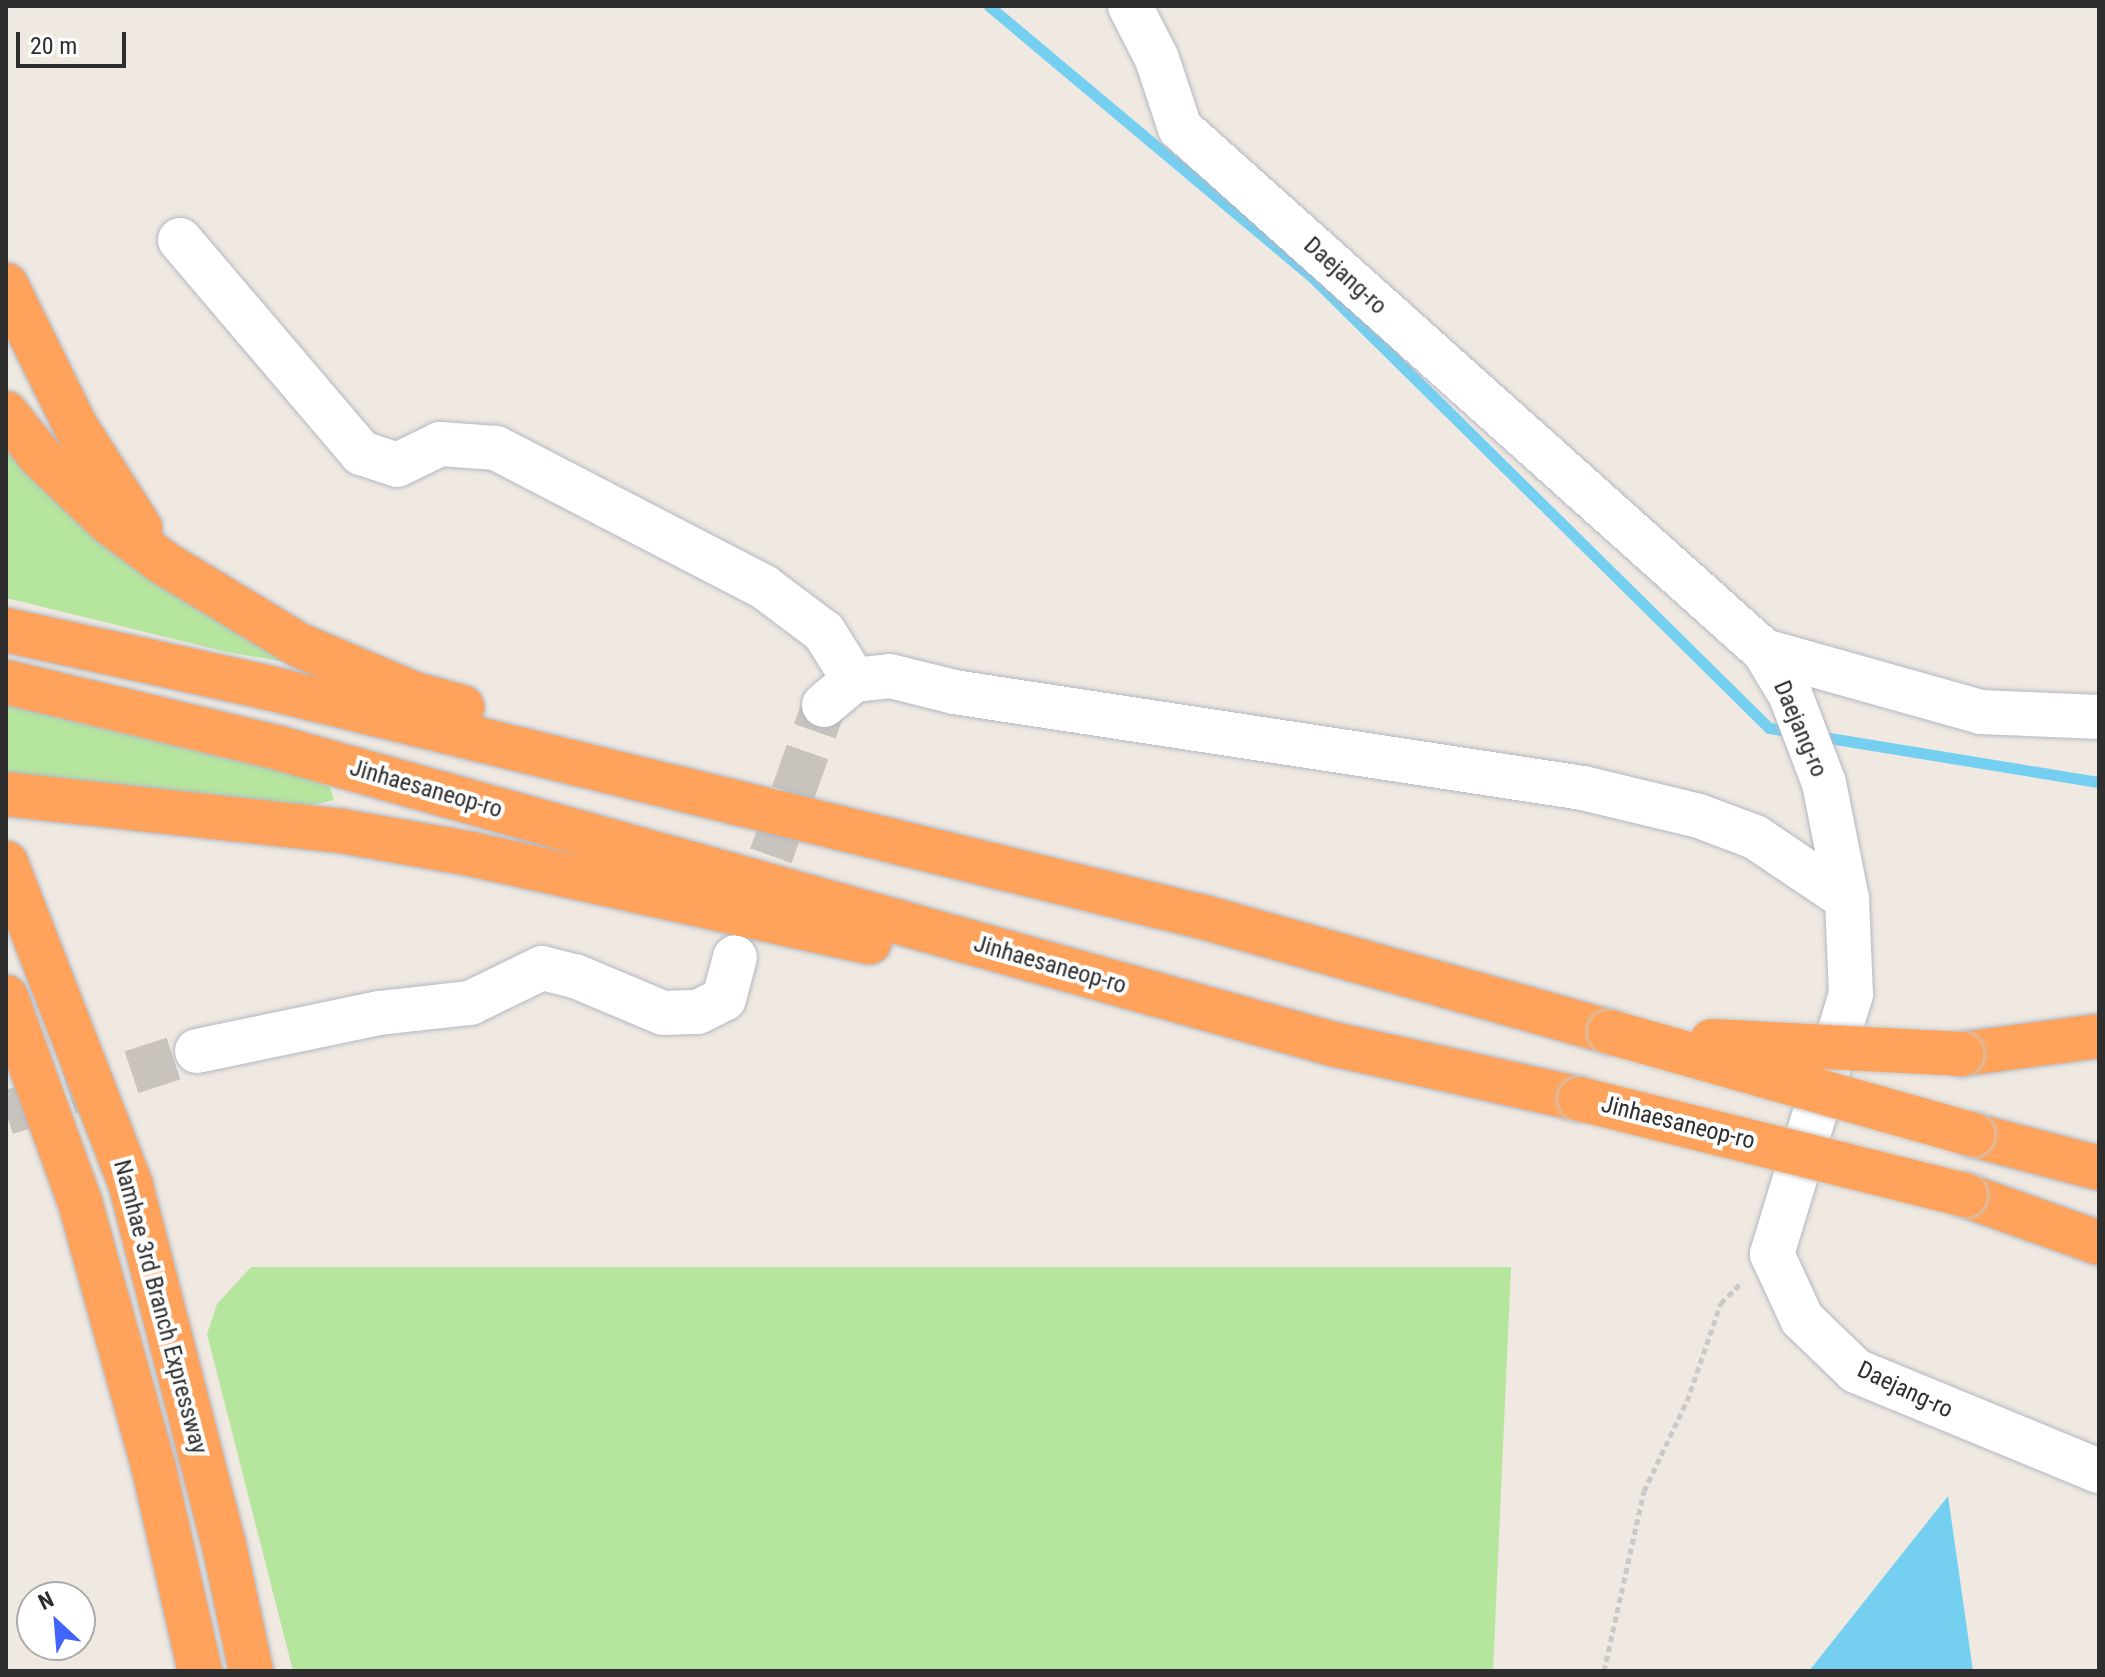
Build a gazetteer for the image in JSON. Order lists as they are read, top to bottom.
{
  "streets": {
    "highway": ["Jinhaesaneop-ro", "Namhae 3rd Branch Expressway"],
    "street": ["Daejang-ro"]
  },
  "scale_bar": "20 m",
  "north": "top left"
}
